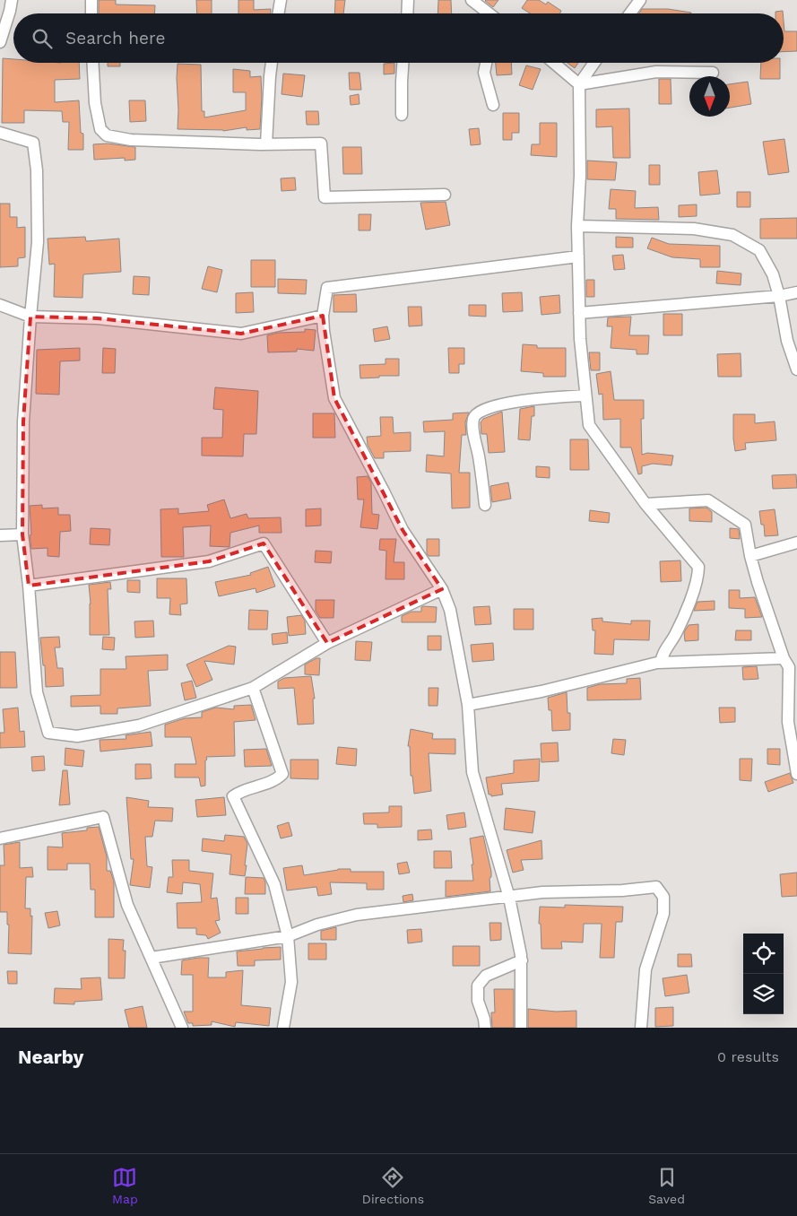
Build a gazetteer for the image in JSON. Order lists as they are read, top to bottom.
{
  "north": "bottom",
  "page": {
    "search": "Search here",
    "heading": ["Nearby", "0 results"],
    "nav": ["Map", "Directions", "Saved"]
  }
}
